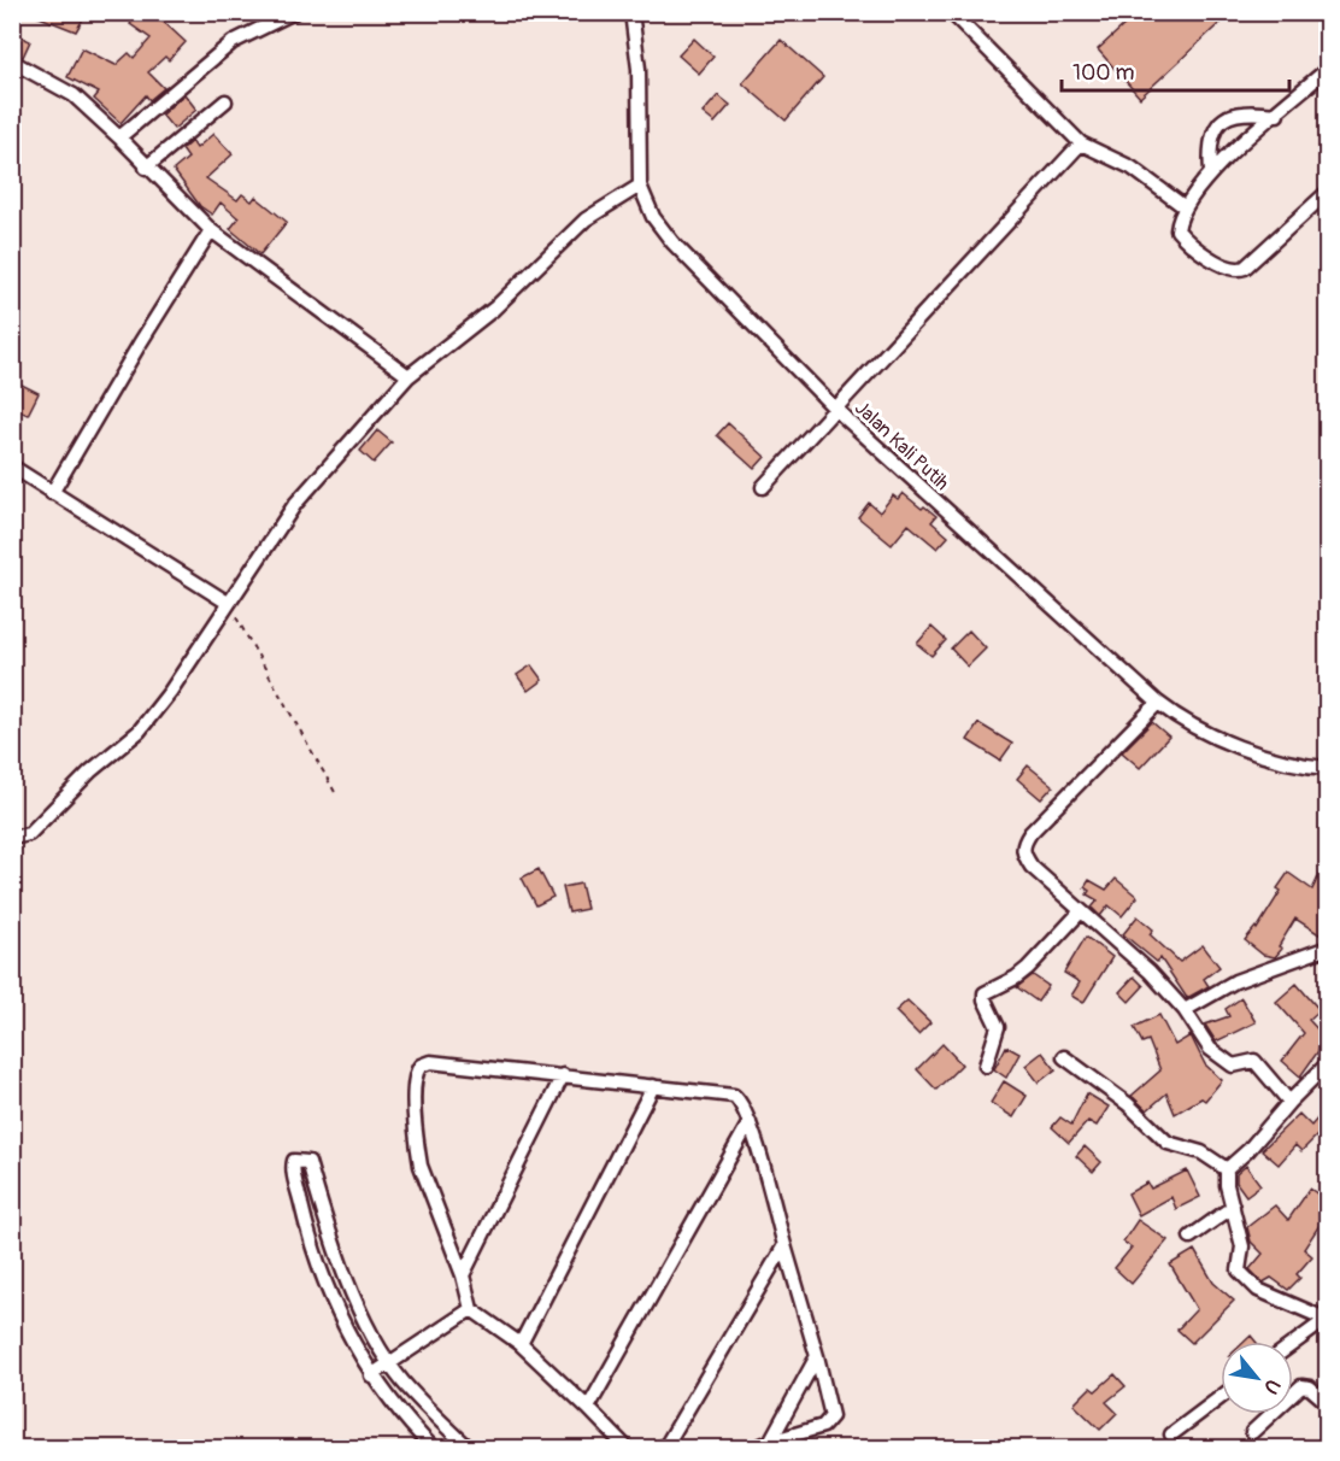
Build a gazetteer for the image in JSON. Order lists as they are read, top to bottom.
{
  "streets": {
    "street": ["Jalan Kali Putih"]
  },
  "scale_bar": "100 m",
  "north": "bottom right"
}
